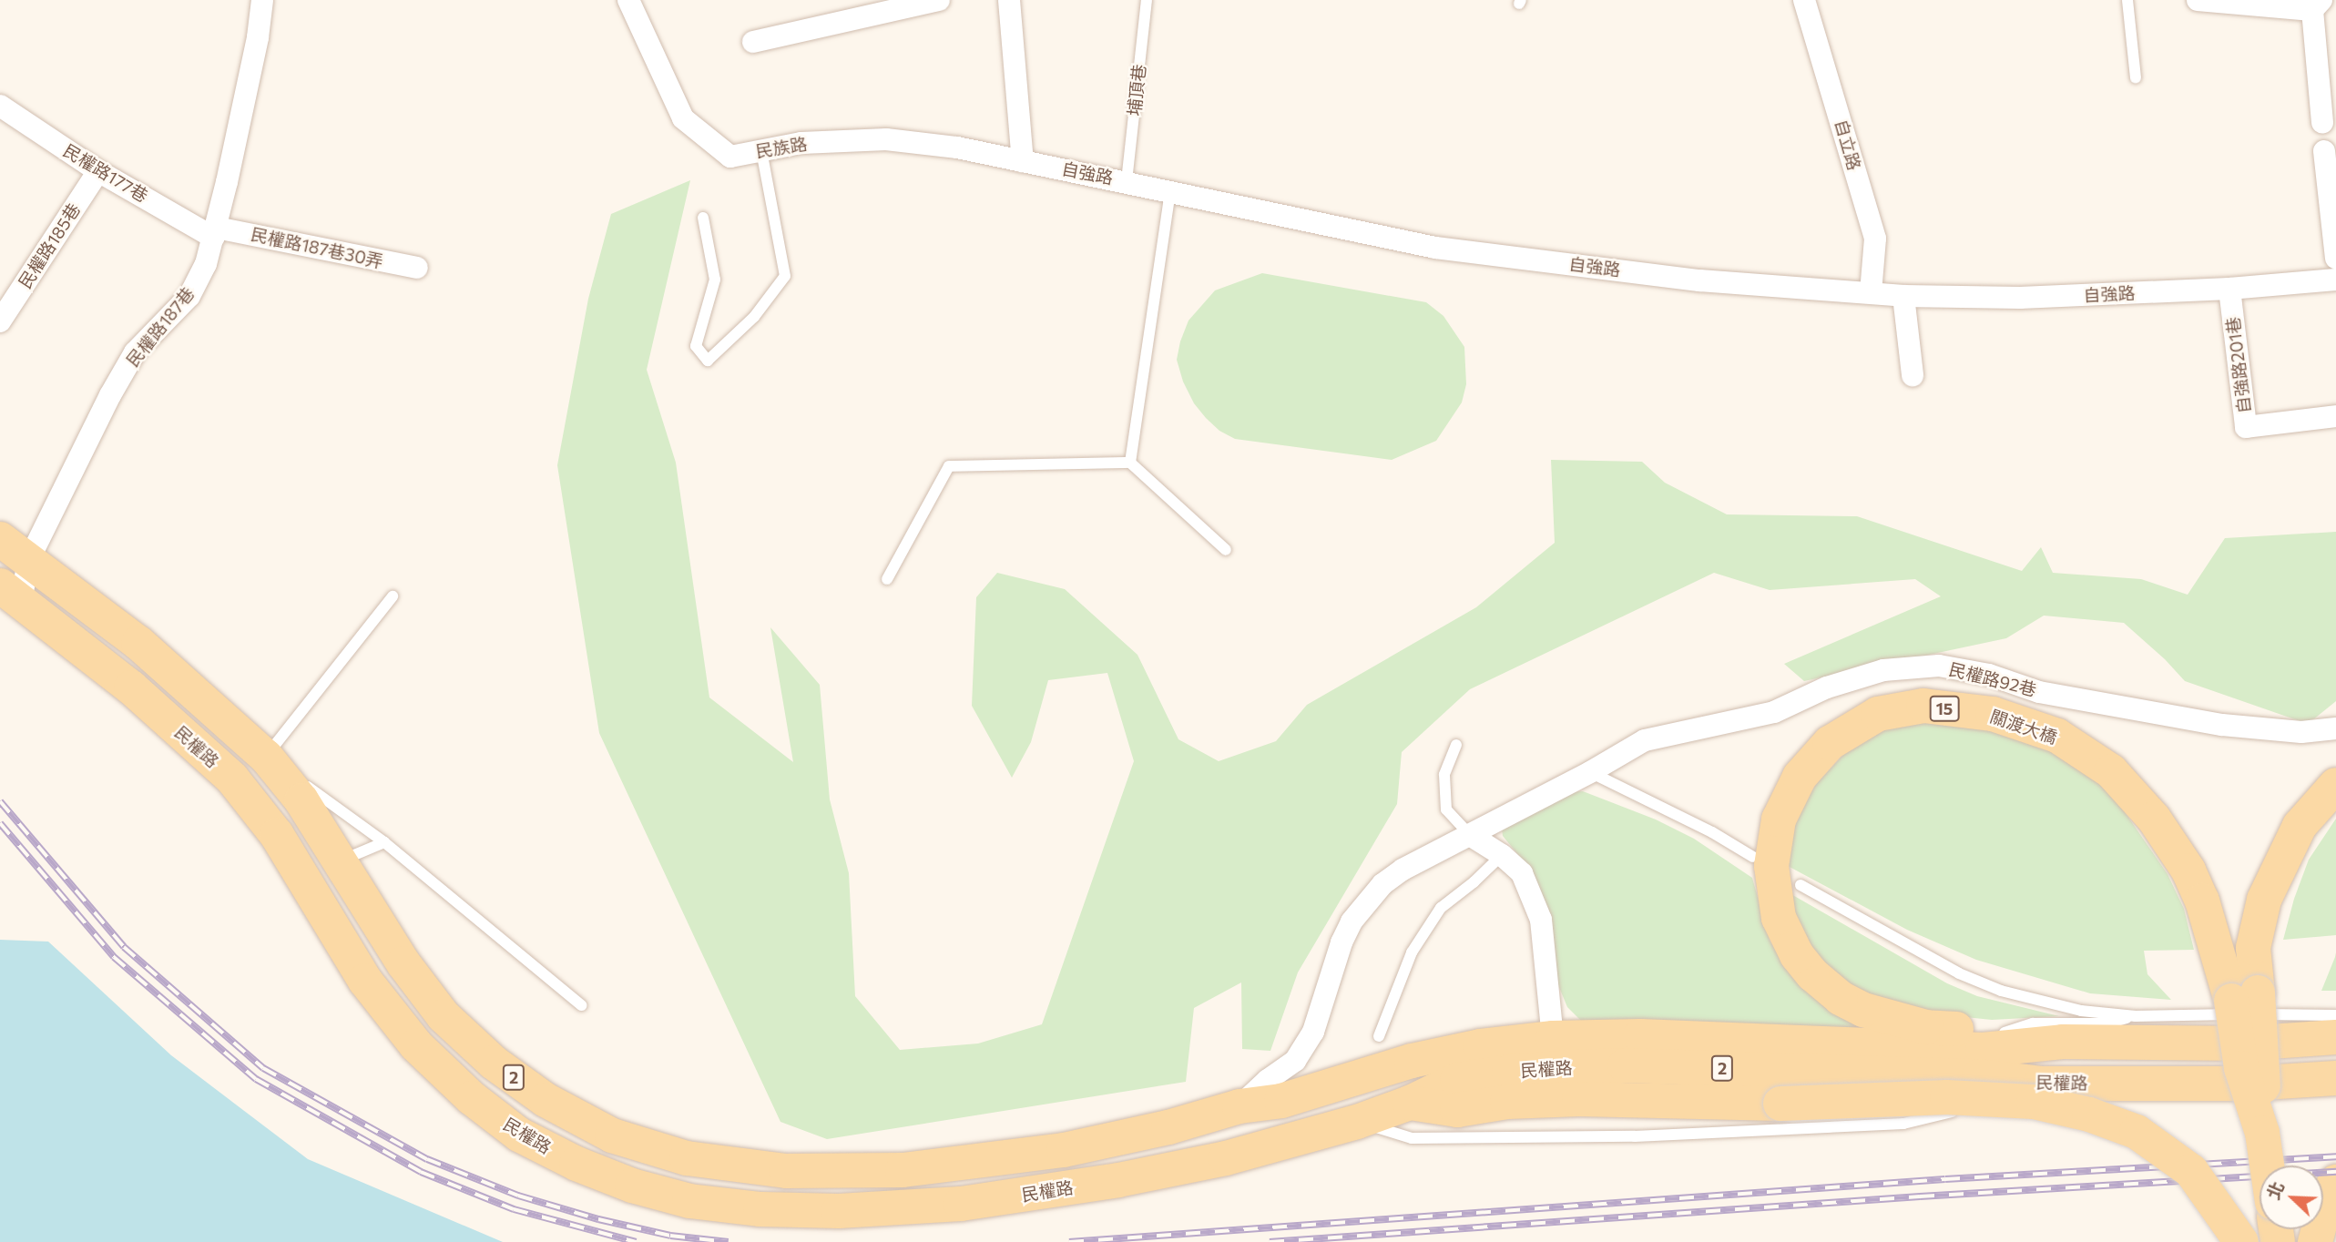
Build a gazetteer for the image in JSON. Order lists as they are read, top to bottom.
{
  "streets": {
    "main road": [
      "15",
      "關渡大橋",
      "民權路",
      "2"
    ],
    "street": [
      "自立路",
      "民族路",
      "民權路177巷",
      "自強路",
      "民權路185巷",
      "民權路187巷30弄",
      "民權路187巷",
      "自強路201巷",
      "民權路92巷"
    ],
    "lane": ["埔頂巷"]
  },
  "crossings": [
    ["埔頂巷", "自強路"],
    ["自立路", "自強路"],
    ["民族路", "自強路"],
    ["民權路177巷", "民權路185巷"],
    ["民權路177巷", "民權路187巷30弄"],
    ["民權路177巷", "民權路187巷"],
    ["自強路", "自強路201巷"],
    ["民權路187巷30弄", "民權路187巷"],
    ["民權路187巷", "民權路"],
    ["民權路92巷", "民權路"],
    ["關渡大橋", "民權路"]
  ],
  "north": "top left"
}
